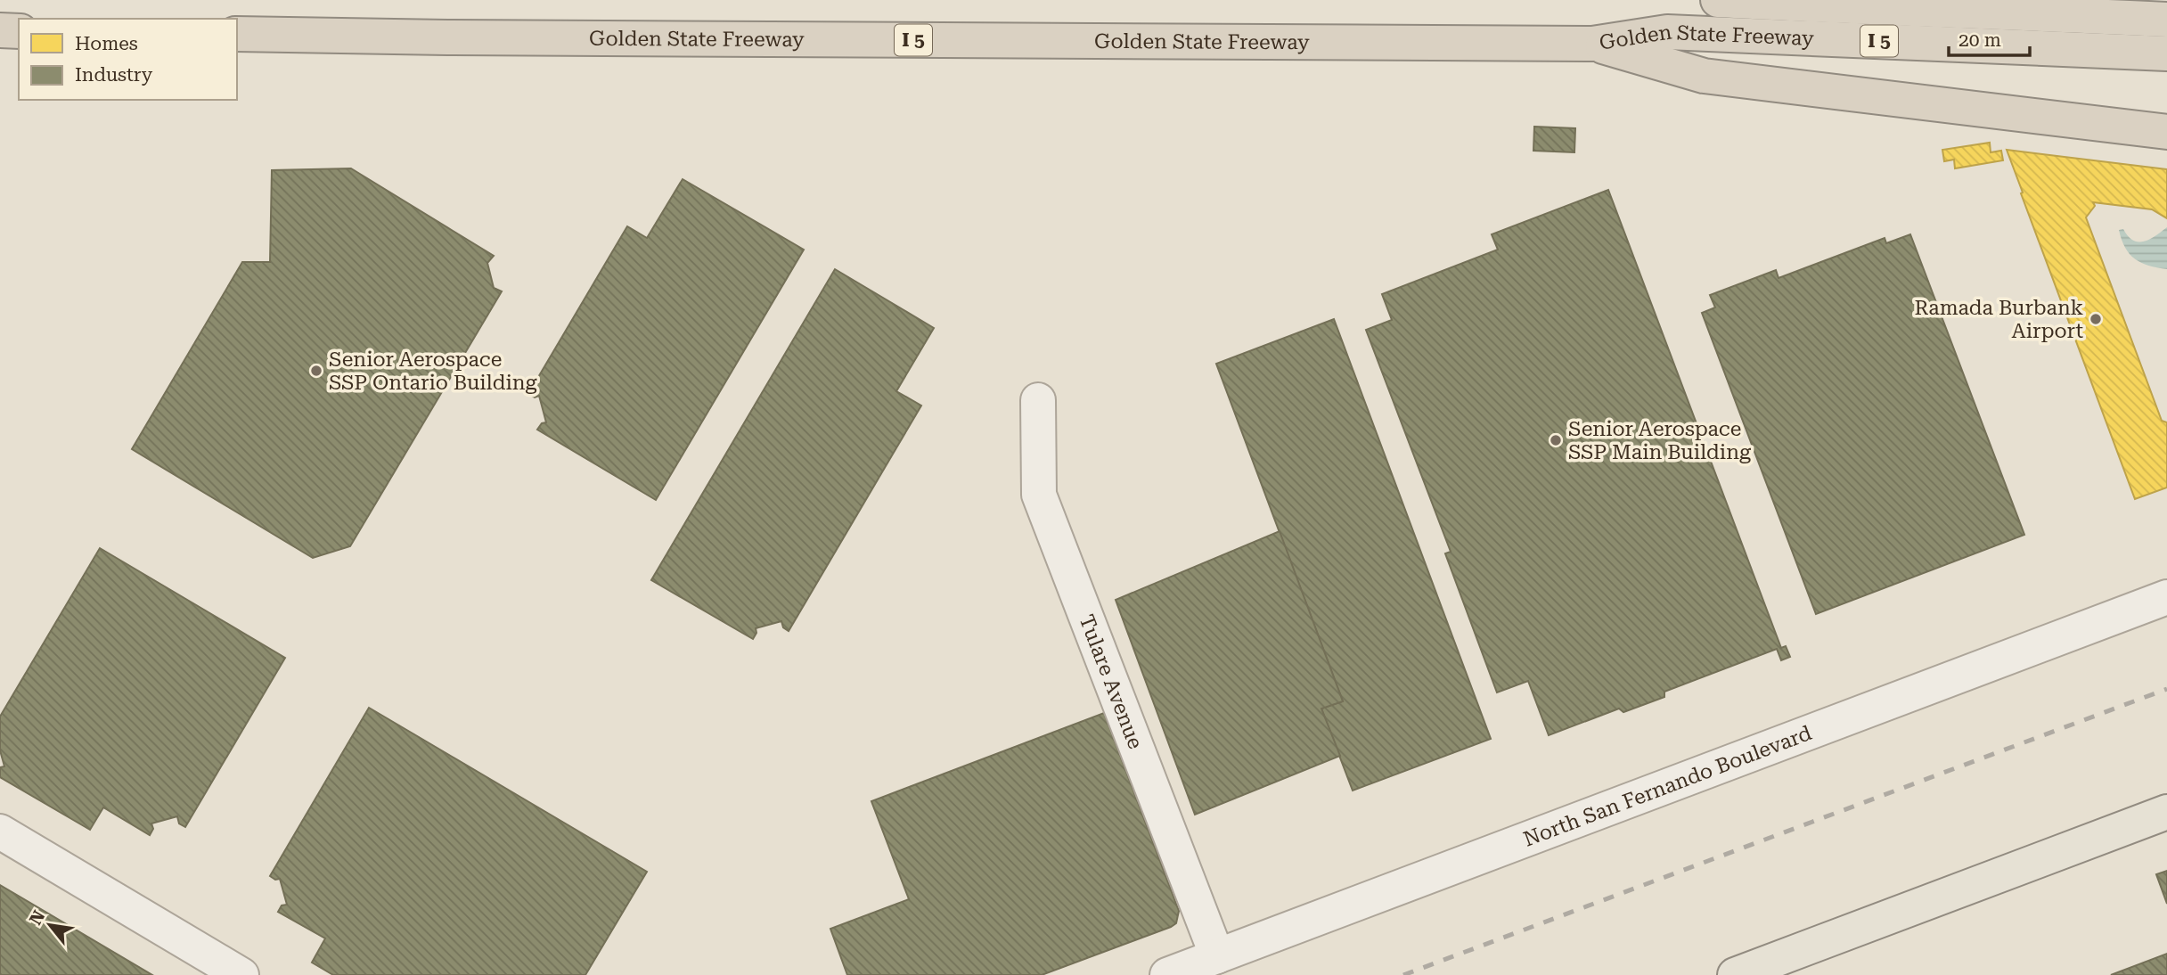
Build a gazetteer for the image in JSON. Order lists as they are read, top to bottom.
{
  "streets": {
    "highway": ["Golden State Freeway", "I 5"],
    "street": ["Tulare Avenue", "North San Fernando Boulevard"]
  },
  "crossings": [
    ["Tulare Avenue", "North San Fernando Boulevard"]
  ],
  "places": ["Ramada Burbank Airport", "Senior Aerospace SSP Ontario Building", "Senior Aerospace SSP Main Building"],
  "legend": ["Homes", "Industry"],
  "scale_bar": "20 m",
  "north": "top left"
}
